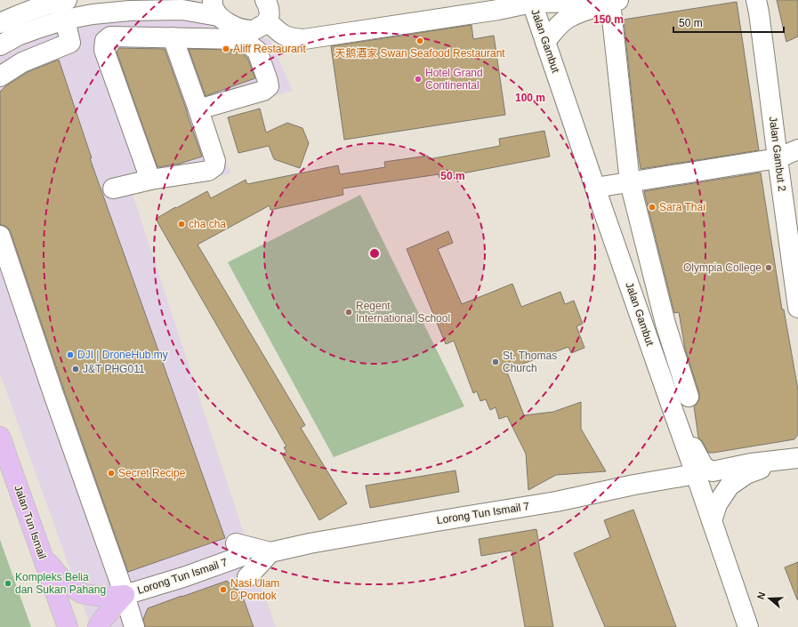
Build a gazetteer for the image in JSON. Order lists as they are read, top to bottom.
{
  "streets": {
    "main road": ["Jalan Tun Ismail"],
    "street": ["Jalan Gambut", "Jalan Gambut 2", "Lorong Tun Ismail 7"]
  },
  "crossings": [
    ["Jalan Gambut", "Lorong Tun Ismail 7"]
  ],
  "places": [
    "天鹅酒家 Swan Seafood Restaurant",
    "Aliff Restaurant",
    "Hotel Grand Continental",
    "Sara Thai",
    "cha cha",
    "Olympia College",
    "Regent International School",
    "DJI | DroneHub.my",
    "St. Thomas Church",
    "J&T PHG011",
    "Secret Recipe",
    "Kompleks Belia dan Sukan Pahang",
    "Nasi Ulam D'Pondok"
  ],
  "scale_bar": "50 m",
  "north": "left",
  "rings": ["150 m", "100 m", "50 m"]
}
